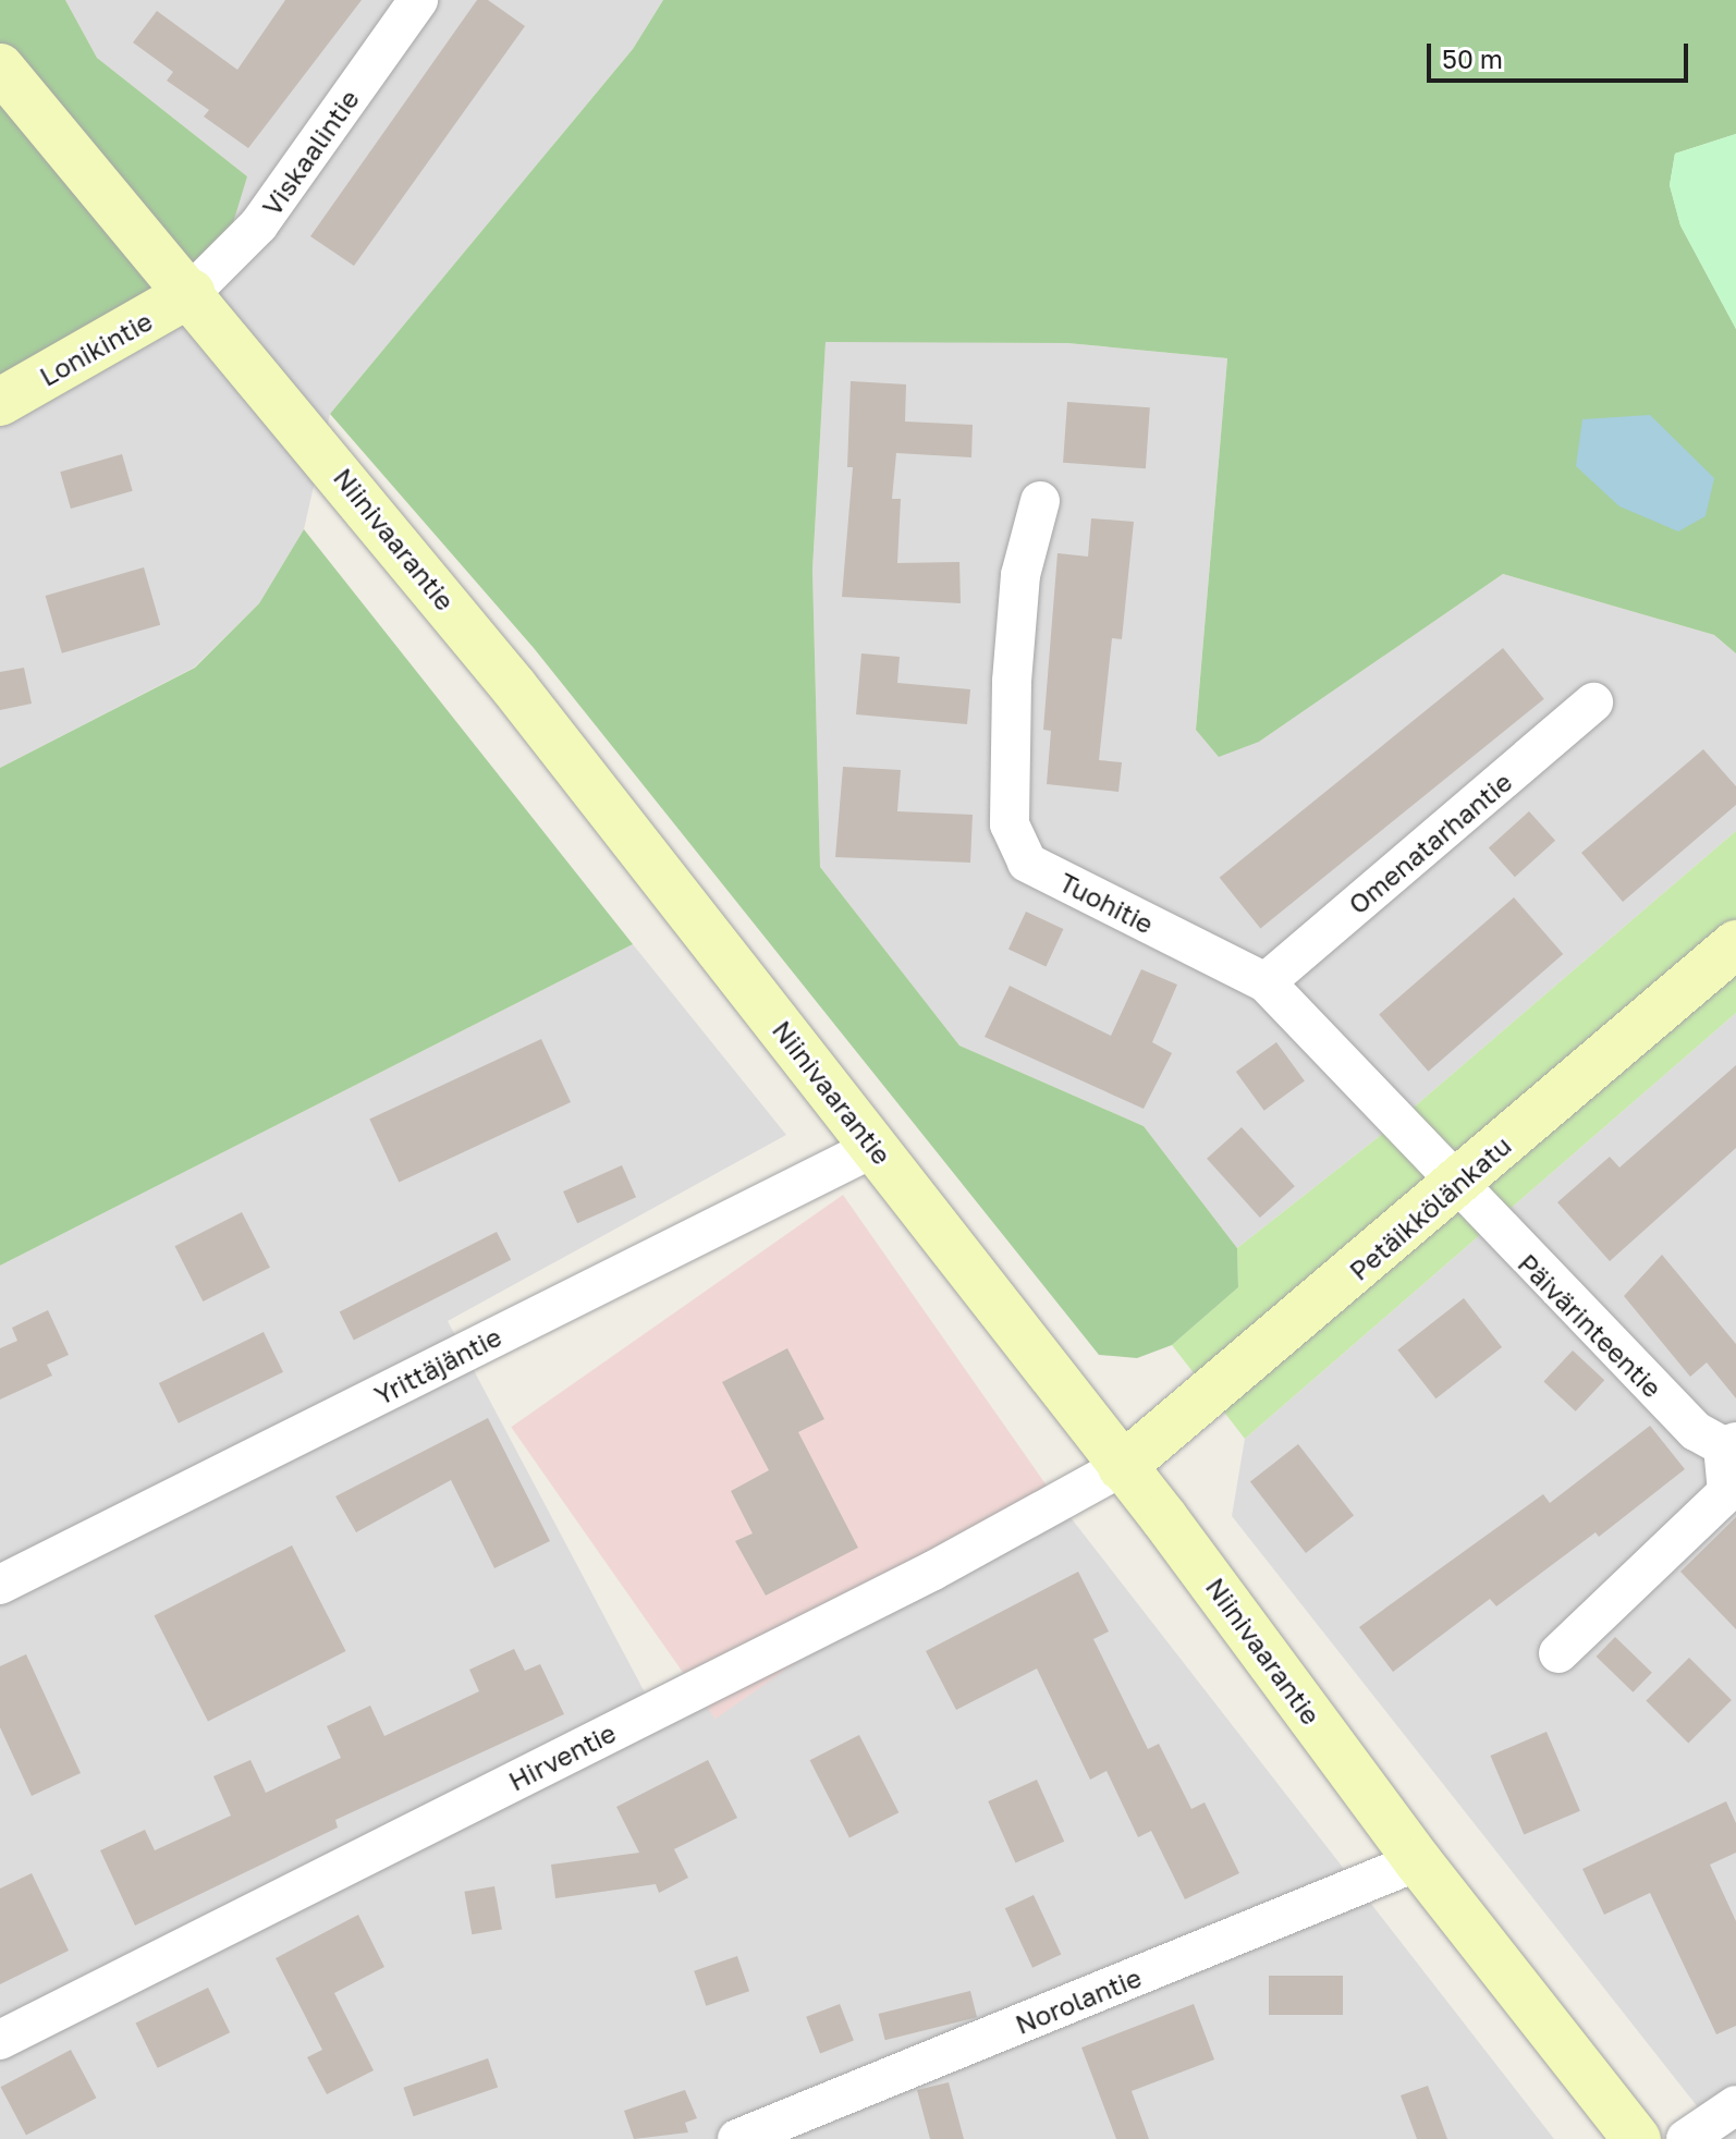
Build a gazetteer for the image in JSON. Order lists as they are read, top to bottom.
{
  "streets": {
    "main road": ["Lonikintie", "Niinivaarantie", "Petäikkölänkatu"],
    "street": [
      "Viskaalintie",
      "Omenatarhantie",
      "Tuohitie",
      "Päivärinteentie",
      "Yrittäjäntie",
      "Hirventie",
      "Norolantie"
    ]
  },
  "crossings": [
    ["Viskaalintie", "Lonikintie"],
    ["Viskaalintie", "Niinivaarantie"],
    ["Lonikintie", "Niinivaarantie"],
    ["Niinivaarantie", "Petäikkölänkatu"],
    ["Niinivaarantie", "Yrittäjäntie"],
    ["Niinivaarantie", "Hirventie"],
    ["Niinivaarantie", "Norolantie"],
    ["Omenatarhantie", "Tuohitie"],
    ["Tuohitie", "Petäikkölänkatu"],
    ["Tuohitie", "Päivärinteentie"],
    ["Petäikkölänkatu", "Päivärinteentie"],
    ["Petäikkölänkatu", "Hirventie"]
  ],
  "scale_bar": "50 m"
}
